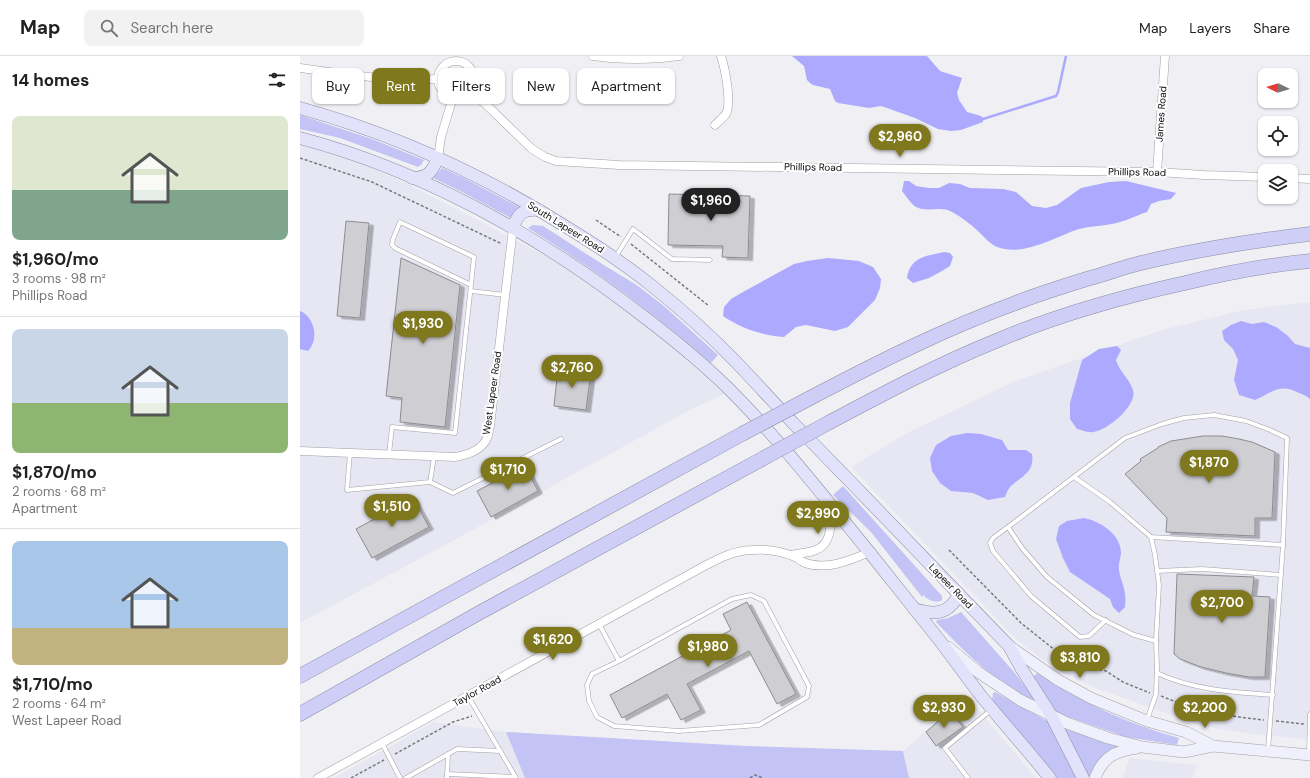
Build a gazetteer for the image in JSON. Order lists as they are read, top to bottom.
{
  "streets": {
    "main road": ["South Lapeer Road", "Lapeer Road"],
    "street": [
      "James Road",
      "Phillips Road",
      "West Lapeer Road",
      "Taylor Road"
    ]
  },
  "crossings": [
    ["James Road", "Phillips Road"],
    ["South Lapeer Road", "Lapeer Road"]
  ],
  "north": "left",
  "page": {
    "header": "Map",
    "search": "Search here",
    "nav": ["Map", "Layers", "Share"],
    "heading": "14 homes",
    "chip": [
      "Buy",
      "Rent",
      "Filters",
      "New",
      "Apartment"
    ],
    "list": [
      {
        "name": "$1,960/mo",
        "note": "3 rooms · 98 m² · Phillips Road"
      },
      {
        "name": "$1,870/mo",
        "note": "2 rooms · 68 m² · Apartment"
      },
      {
        "name": "$1,710/mo",
        "note": "2 rooms · 64 m² · West Lapeer Road"
      }
    ],
    "price": [
      "$2,960",
      "$1,960",
      "$1,930",
      "$2,760",
      "$1,870",
      "$1,710",
      "$1,510",
      "$2,990",
      "$2,700",
      "$1,620",
      "$1,980",
      "$3,810",
      "$2,930",
      "$2,200"
    ]
  }
}
